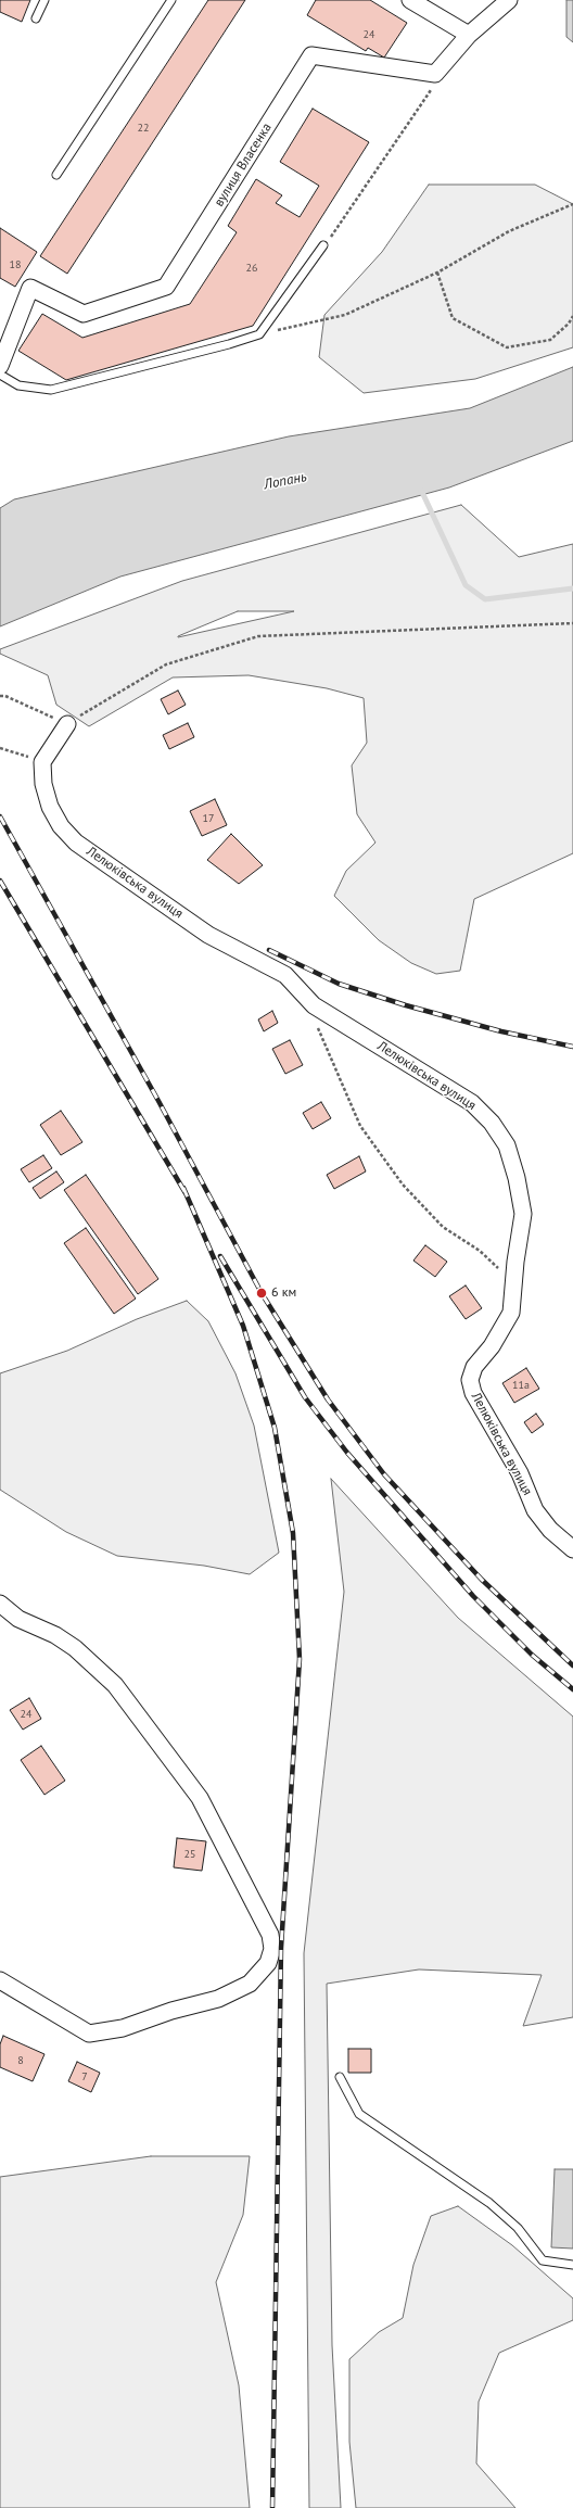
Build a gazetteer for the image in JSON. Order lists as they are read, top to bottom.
{
  "streets": {
    "street": ["вулиця Власенка", "Лелюківська вулиця"]
  },
  "water": ["Лопань"],
  "places": ["6 км"],
  "house_numbers": [
    "24",
    "22",
    "18",
    "26",
    "17",
    "11а",
    "24",
    "25",
    "8",
    "7"
  ]
}
